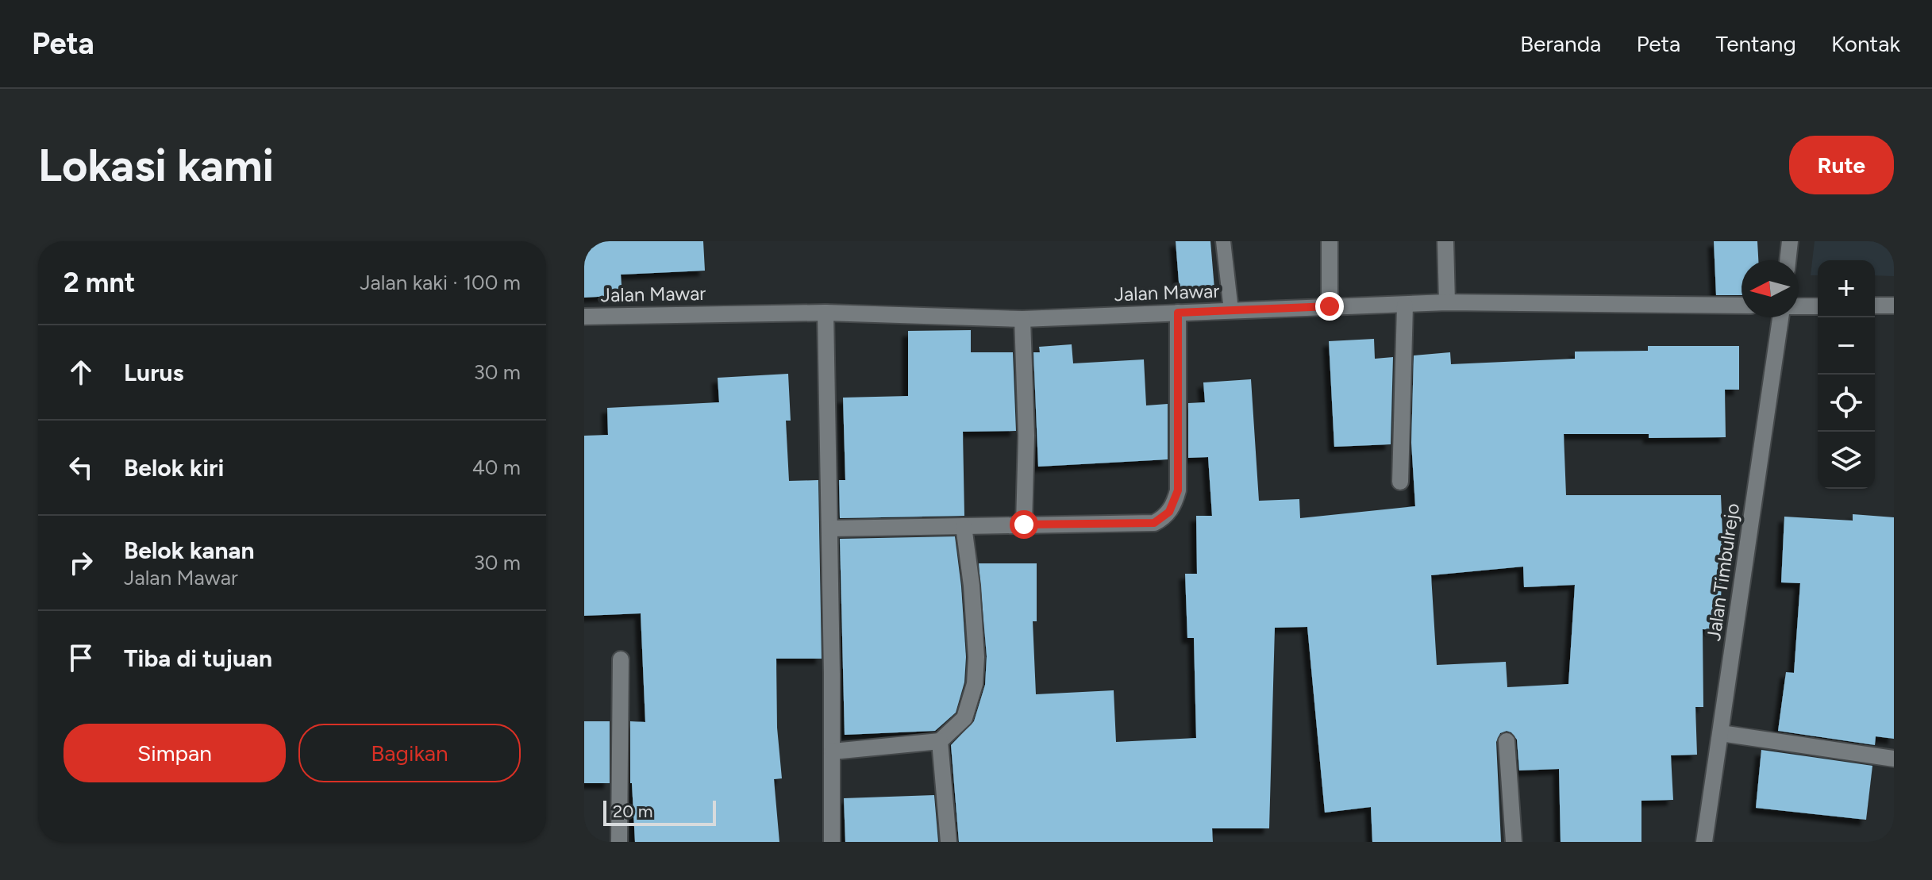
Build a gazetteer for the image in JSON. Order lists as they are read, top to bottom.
{
  "streets": {
    "street": ["Jalan Mawar", "Jalan Timbulrejo"]
  },
  "scale_bar": "20 m",
  "north": "left",
  "page": {
    "header": "Peta",
    "nav": [
      "Beranda",
      "Peta",
      "Tentang",
      "Kontak"
    ],
    "buttons": [
      "Rute",
      ["Simpan", "Bagikan"]
    ],
    "title": "Lokasi kami",
    "heading": ["2 mnt", "Jalan kaki · 100 m"],
    "map_buttons": ["+", "−"],
    "list": [
      ["Lurus", "30 m"],
      ["Belok kiri", "40 m"],
      ["Belok kanan", "Jalan Mawar", "30 m"],
      "Tiba di tujuan"
    ],
    "scale": "20 m"
  }
}
